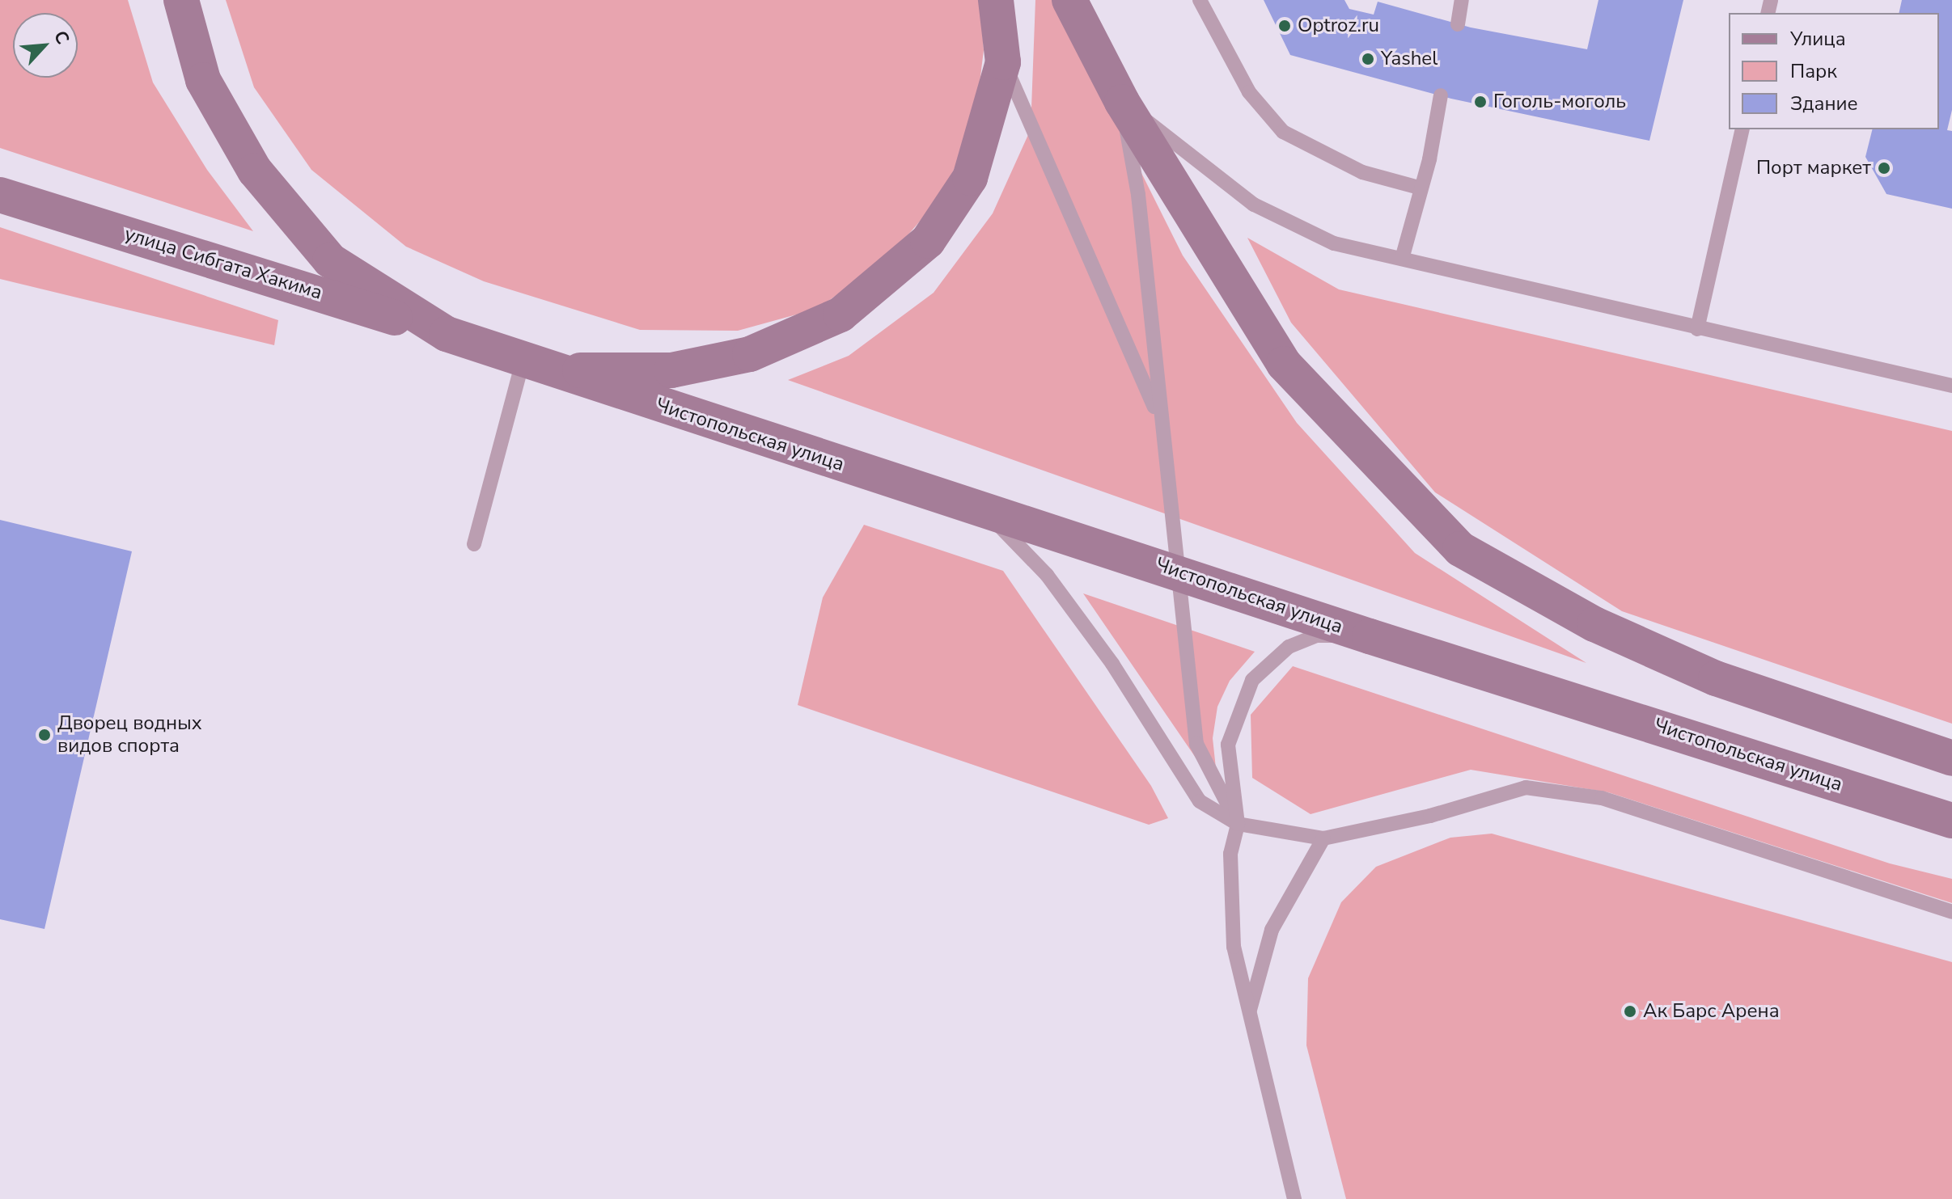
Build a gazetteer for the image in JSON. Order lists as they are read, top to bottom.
{
  "streets": {
    "main road": ["улица Сибгата Хакима", "Чистопольская улица"]
  },
  "crossings": [
    ["улица Сибгата Хакима", "Чистопольская улица"]
  ],
  "places": [
    "Optroz.ru",
    "Yashel",
    "Гоголь-моголь",
    "Порт маркет",
    "Дворец водных видов спорта",
    "Ак Барс Арена"
  ],
  "legend": ["Улица", "Парк", "Здание"],
  "north": "top right"
}
